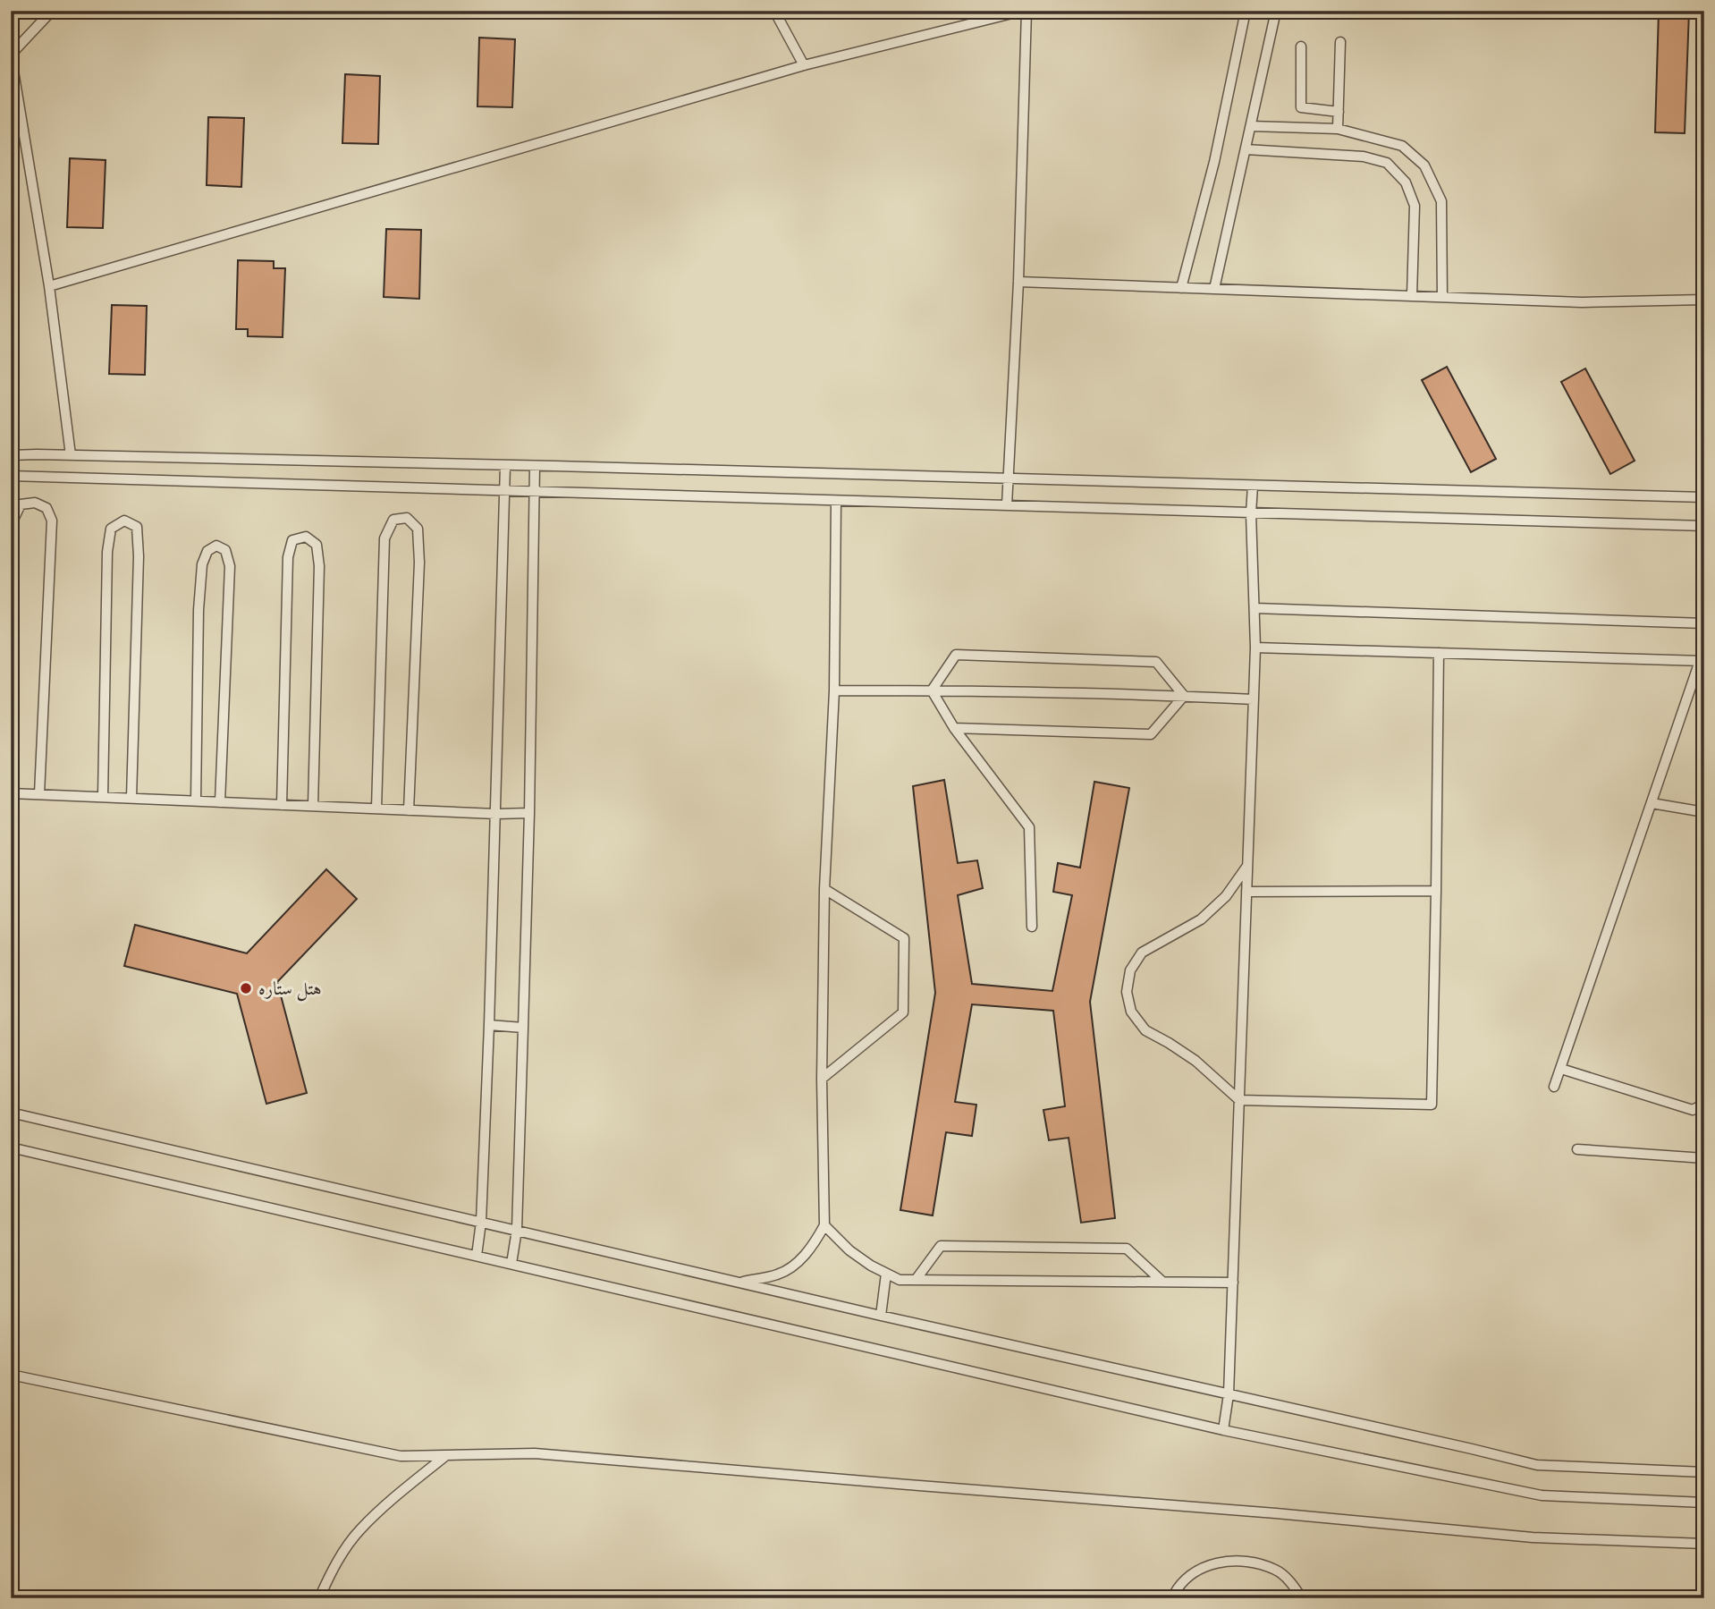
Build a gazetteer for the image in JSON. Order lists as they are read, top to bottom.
{
  "places": ["هتل ستاره"]
}
